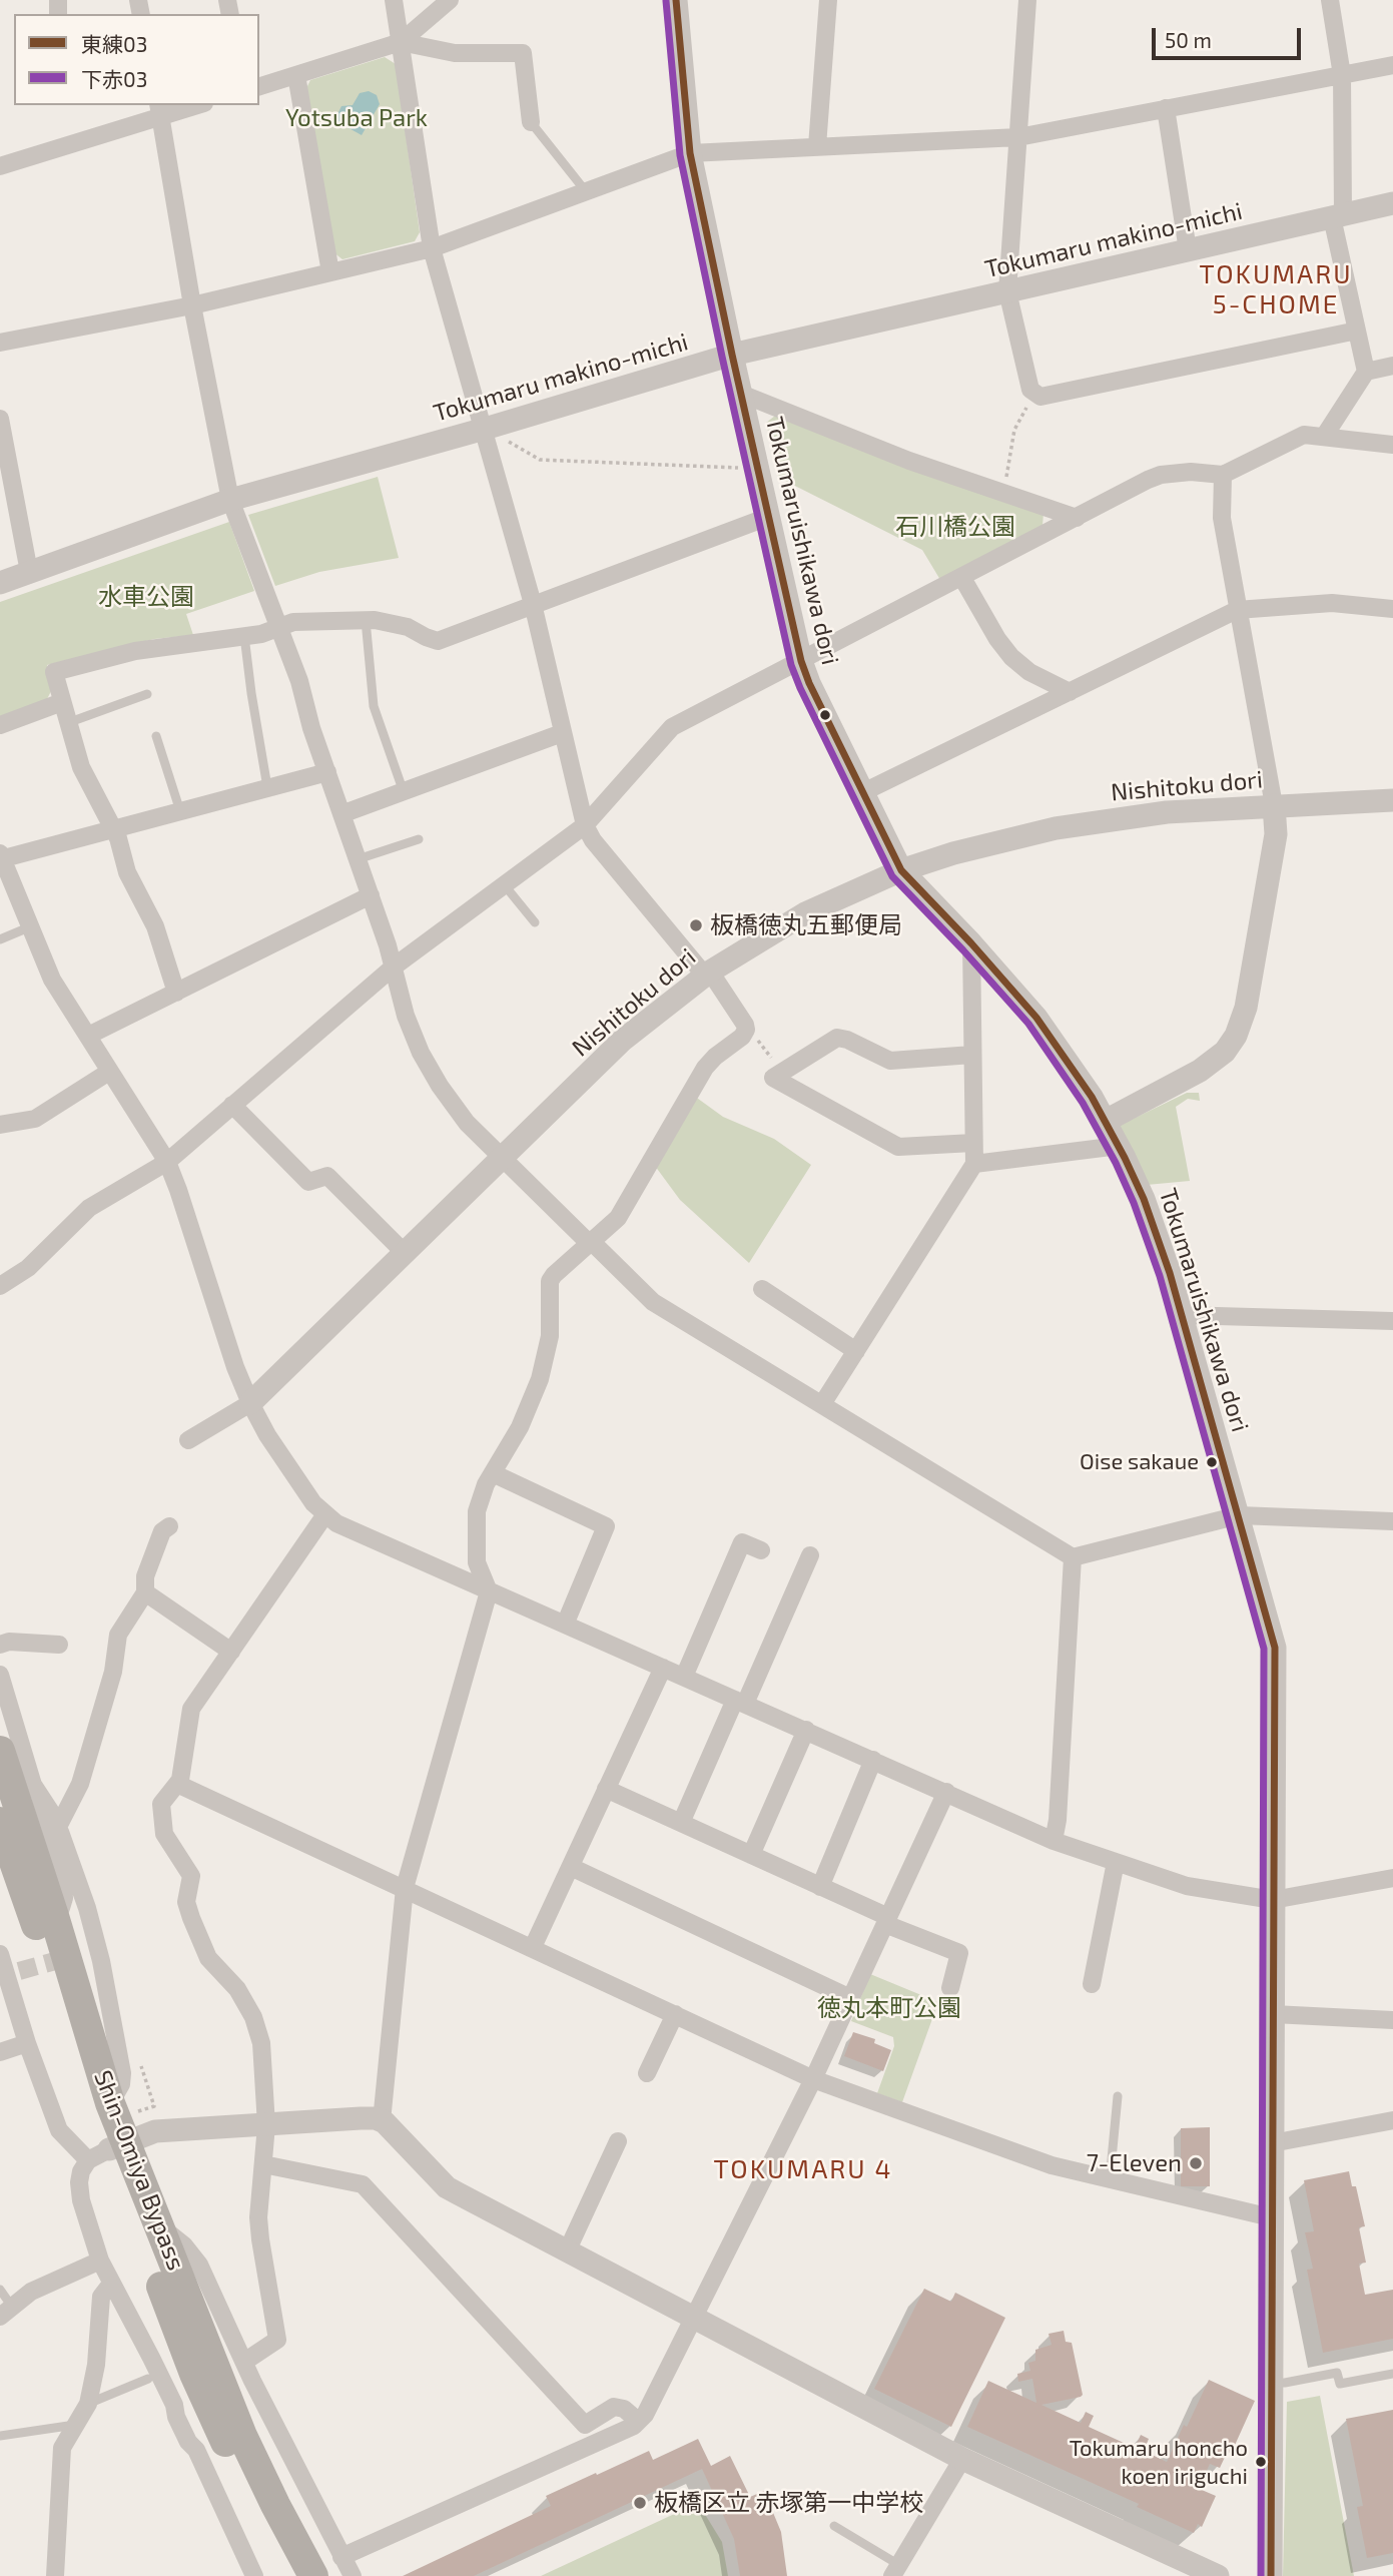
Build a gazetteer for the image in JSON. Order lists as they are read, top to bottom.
{
  "streets": {
    "highway": ["Shin-Omiya Bypass"],
    "street": ["Tokumaru makino-michi", "Tokumaruishikawa dori", "Nishitoku dori"]
  },
  "crossings": [
    ["Tokumaru makino-michi", "Tokumaruishikawa dori"],
    ["Tokumaruishikawa dori", "Nishitoku dori"]
  ],
  "districts": ["TOKUMARU 5-CHOME", "TOKUMARU 4"],
  "parks": [
    "Yotsuba Park",
    "石川橋公園",
    "水車公園",
    "徳丸本町公園"
  ],
  "places": [
    "板橋徳丸五郵便局",
    "Oise sakaue",
    "7-Eleven",
    "Tokumaru honcho koen iriguchi",
    "板橋区立 赤塚第一中学校"
  ],
  "lines": ["transit line 東練03", "transit line 下赤03"],
  "legend": ["東練03", "下赤03"],
  "scale_bar": "50 m"
}
